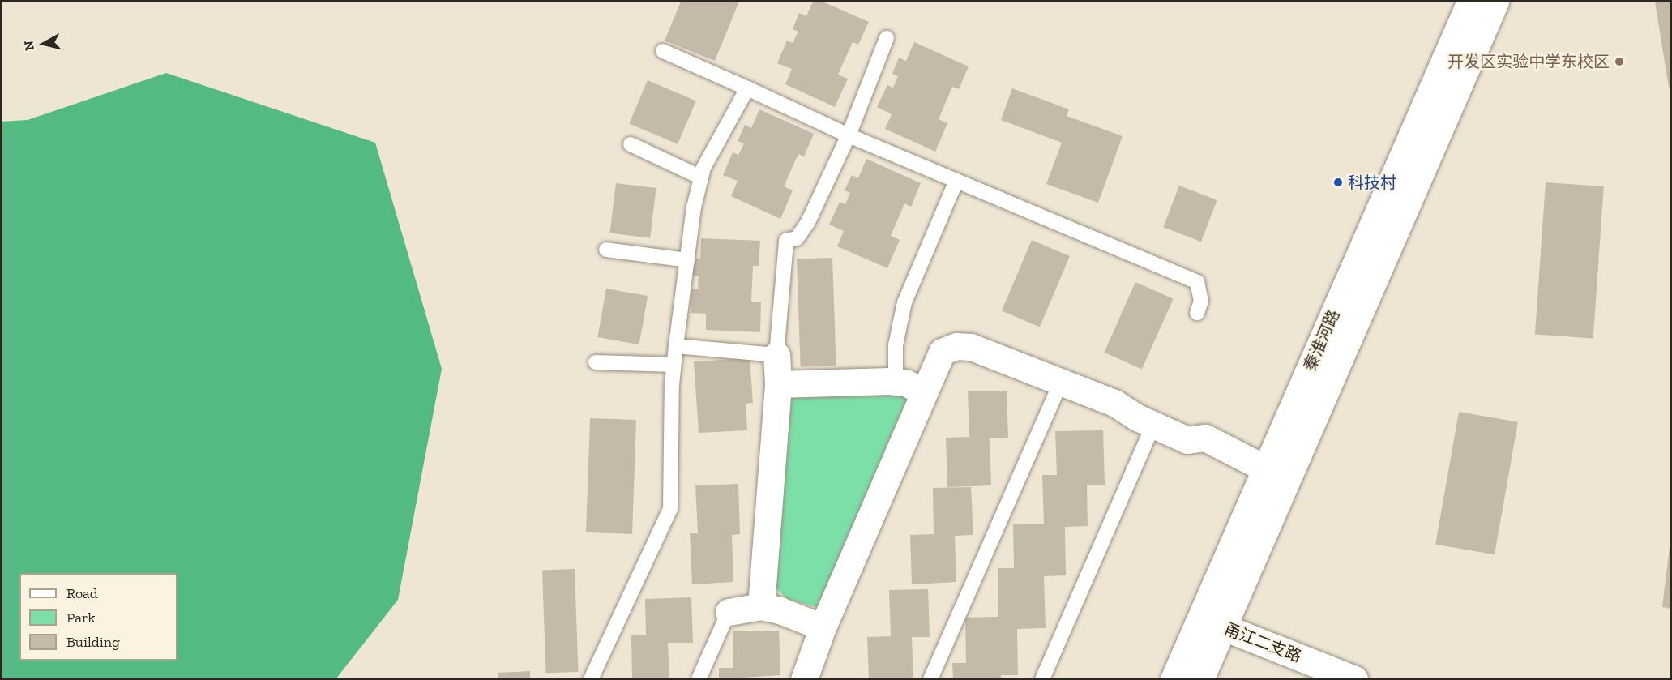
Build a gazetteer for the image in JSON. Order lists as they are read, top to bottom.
{
  "streets": {
    "main road": ["秦淮河路", "甬江二支路"]
  },
  "crossings": [
    ["秦淮河路", "甬江二支路"]
  ],
  "places": ["开发区实验中学东校区", "科技村"],
  "legend": ["Road", "Park", "Building"],
  "north": "left"
}
